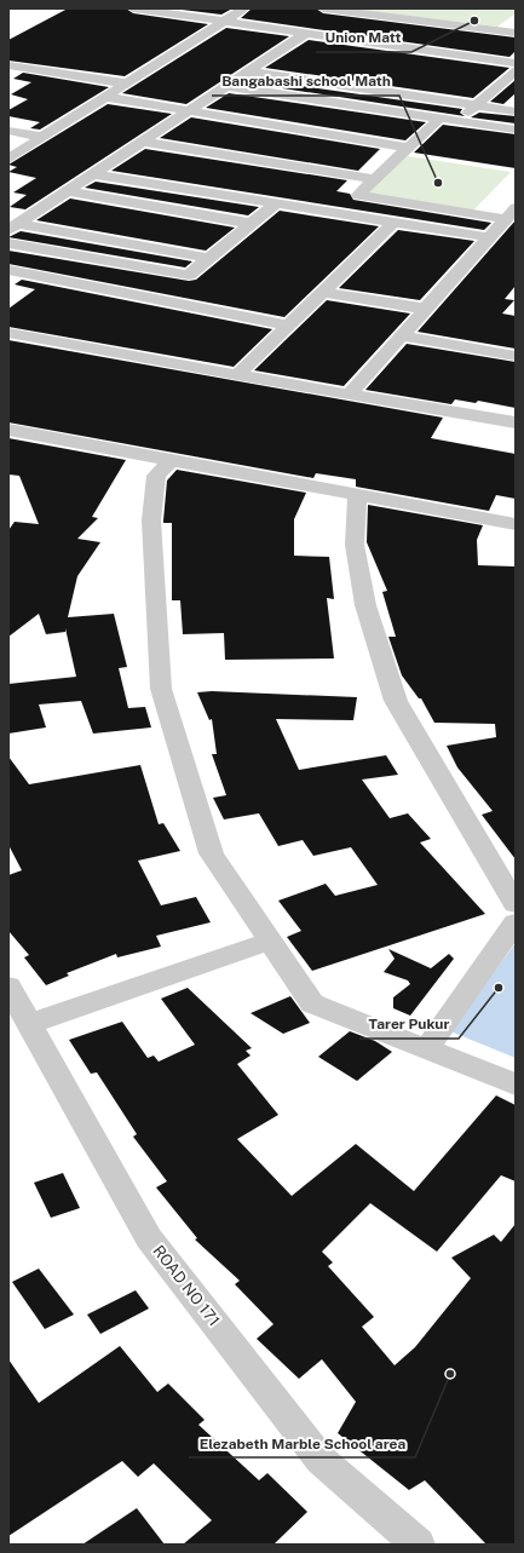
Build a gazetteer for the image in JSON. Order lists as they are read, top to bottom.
{
  "streets": {
    "street": ["ROAD NO 171"]
  },
  "places": [
    "Union Matt",
    "Bangabashi school Math",
    "Tarer Pukur",
    "Elezabeth Marble School area"
  ]
}
